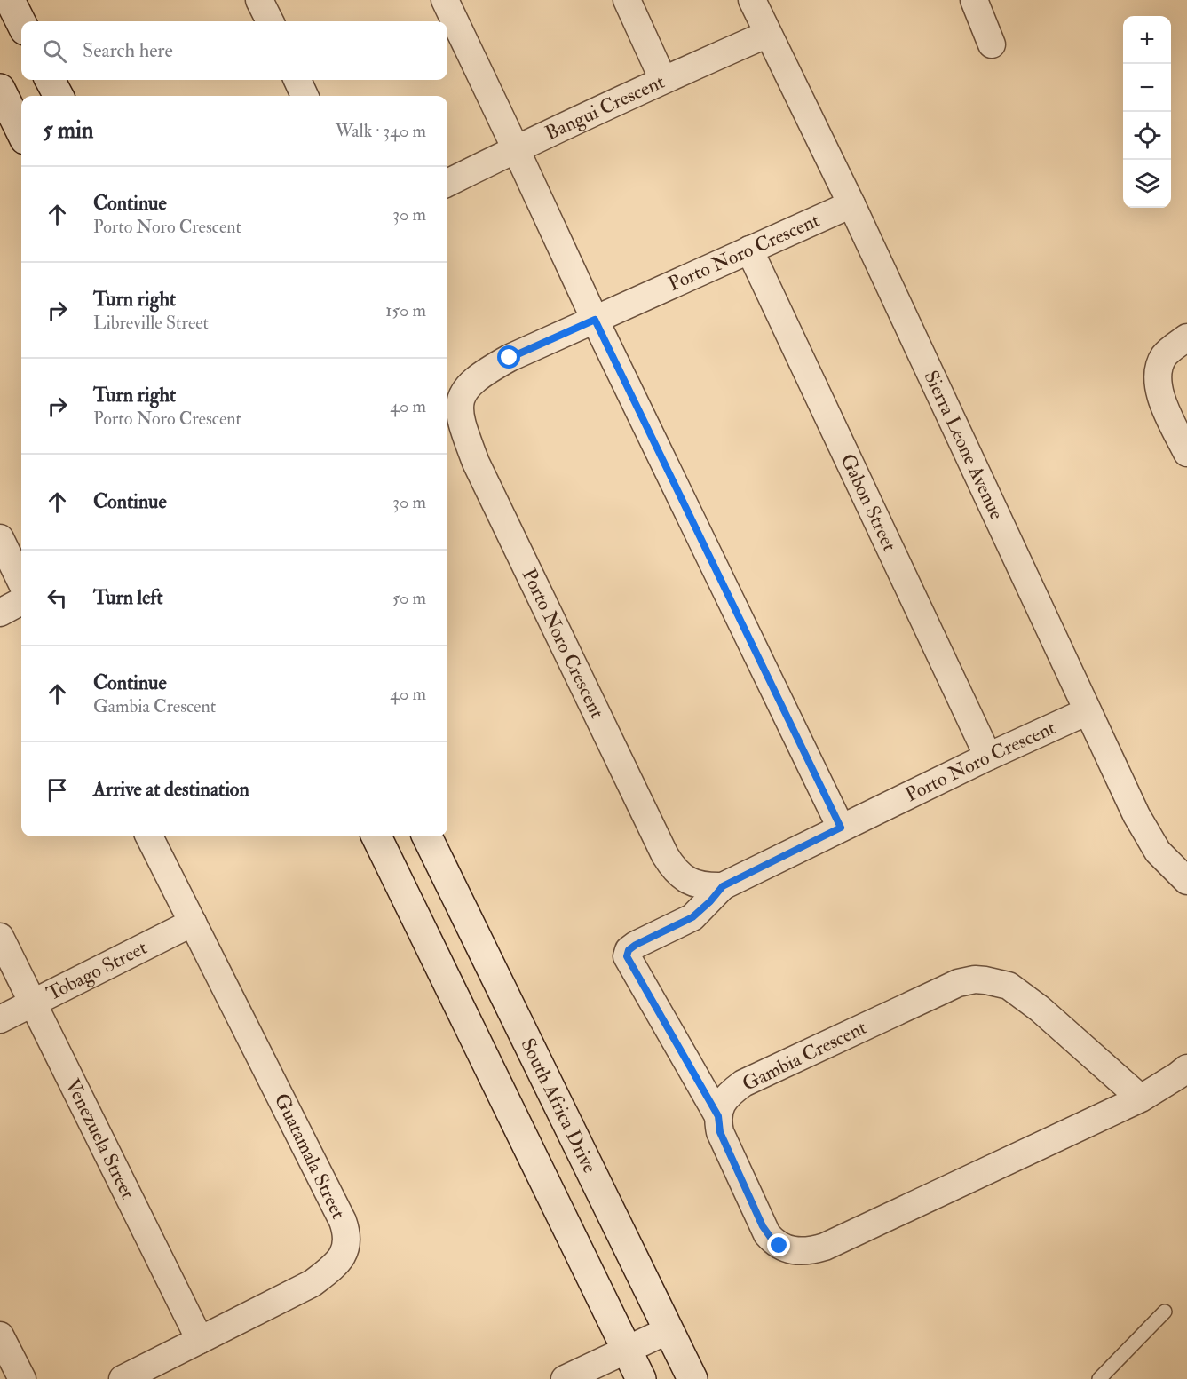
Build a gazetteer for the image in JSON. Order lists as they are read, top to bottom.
{
  "streets": {
    "street": [
      "Bangui Crescent",
      "Porto Noro Crescent",
      "Sierra Leone Avenue",
      "Gabon Street",
      "Tobago Street",
      "Gambia Crescent",
      "South Africa Drive",
      "Venezuela Street",
      "Guatamala Street"
    ]
  },
  "crossings": [
    ["Bangui Crescent", "Sierra Leone Avenue"],
    ["Porto Noro Crescent", "Sierra Leone Avenue"],
    ["Porto Noro Crescent", "Gabon Street"],
    ["Tobago Street", "Venezuela Street"],
    ["Tobago Street", "Guatamala Street"],
    ["Venezuela Street", "Guatamala Street"]
  ],
  "page": {
    "map_buttons": ["+", "−"],
    "search": "Search here",
    "heading": ["5 min", "Walk · 340 m"],
    "list": [
      ["Continue", "Porto Noro Crescent", "30 m"],
      ["Turn right", "Libreville Street", "150 m"],
      ["Turn right", "Porto Noro Crescent", "40 m"],
      ["Continue", "30 m"],
      ["Turn left", "50 m"],
      ["Continue", "Gambia Crescent", "40 m"],
      "Arrive at destination"
    ]
  }
}
